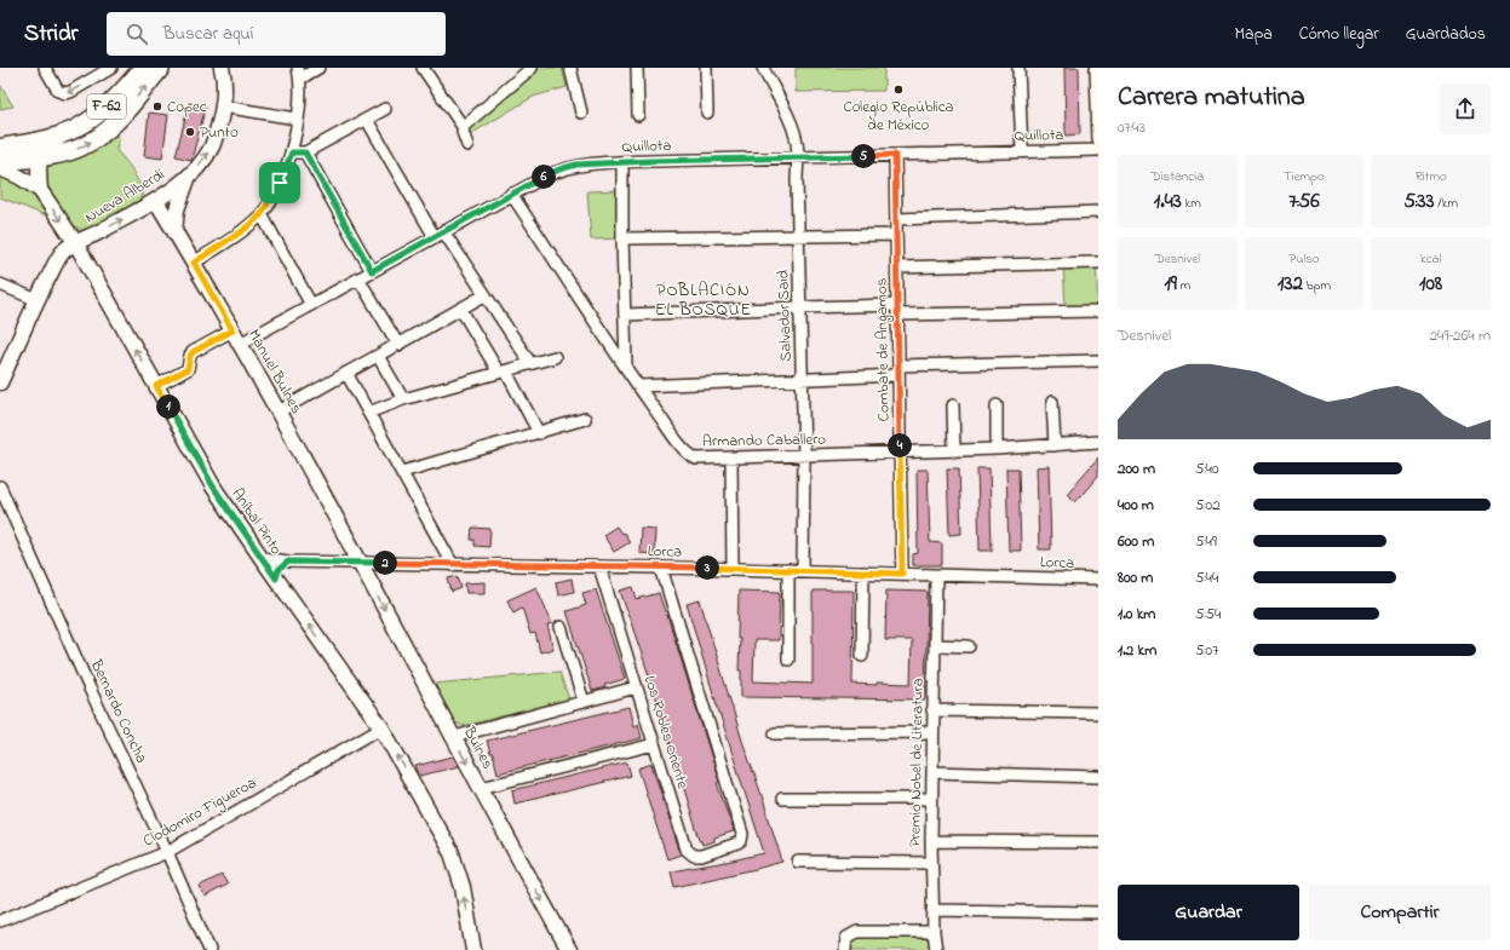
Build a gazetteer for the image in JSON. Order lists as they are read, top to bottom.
{
  "streets": {
    "main road": ["F-62"],
    "street": [
      "Quillota",
      "Nueva Alberdi",
      "Salvador Said",
      "Combate de Angamos",
      "Manuel Bulnes",
      "Armando Caballero",
      "Aníbal Pinto",
      "Lorca",
      "Bernardo Concha",
      "Los Robles Oriente",
      "Bulnes",
      "Premio Nobel de Literatura",
      "Clodomiro Figueroa"
    ]
  },
  "crossings": [
    ["Quillota", "Salvador Said"],
    ["Quillota", "Combate de Angamos"],
    ["Quillota", "Manuel Bulnes"],
    ["Quillota", "Armando Caballero"],
    ["Nueva Alberdi", "Manuel Bulnes"],
    ["Nueva Alberdi", "Aníbal Pinto"],
    ["Salvador Said", "Armando Caballero"],
    ["Salvador Said", "Lorca"],
    ["Combate de Angamos", "Armando Caballero"],
    ["Combate de Angamos", "Lorca"],
    ["Manuel Bulnes", "Lorca"],
    ["Manuel Bulnes", "Bulnes"],
    ["Aníbal Pinto", "Lorca"],
    ["Aníbal Pinto", "Clodomiro Figueroa"],
    ["Lorca", "Los Robles Oriente"],
    ["Lorca", "Bulnes"],
    ["Lorca", "Premio Nobel de Literatura"],
    ["Bernardo Concha", "Clodomiro Figueroa"]
  ],
  "one_way": ["Aníbal Pinto", "Bulnes"],
  "districts": ["POBLACIÓN EL BOSQUE"],
  "places": ["Colegio República de México", "Copec", "Punto"],
  "page": {
    "header": "Stridr",
    "search": "Buscar aquí",
    "nav": ["Mapa", "Cómo llegar", "Guardados"],
    "heading": ["Carrera matutina", "07:43"],
    "pins": [
      "5",
      "6",
      "1",
      "4",
      "2",
      "3"
    ],
    "stats": [
      ["Distancia", "1.43 km"],
      ["Tiempo", "7:56"],
      ["Ritmo", "5:33 /km"],
      ["Desnivel", "19 m"],
      ["Pulso", "132 bpm"],
      ["kcal", "108"]
    ],
    "chart": ["Desnivel", "249–264 m"],
    "list": [
      {
        "name": "200 m",
        "note": "5:40"
      },
      {
        "name": "400 m",
        "note": "5:02"
      },
      {
        "name": "600 m",
        "note": "5:49"
      },
      {
        "name": "800 m",
        "note": "5:44"
      },
      {
        "name": "1.0 km",
        "note": "5:54"
      },
      {
        "name": "1.2 km",
        "note": "5:07"
      }
    ],
    "buttons": ["Guardar", "Compartir"]
  }
}
